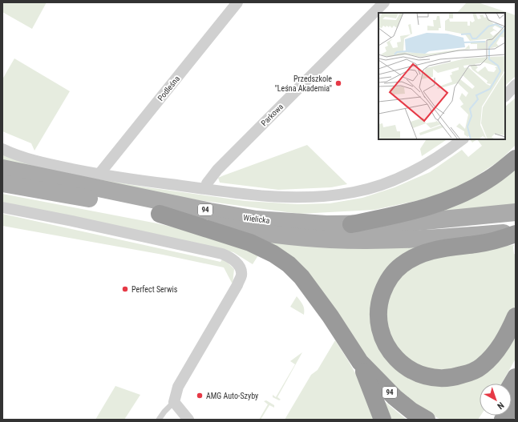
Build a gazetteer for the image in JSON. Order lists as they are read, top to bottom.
{
  "streets": {
    "highway": ["94"],
    "main road": ["Wielicka"],
    "street": ["Podleśna", "Parkowa"]
  },
  "crossings": [
    ["94", "Wielicka"]
  ],
  "places": ["Przedszkole \"Leśna Akademia\"", "Perfect Serwis", "AMG Auto-Szyby"],
  "north": "bottom right"
}
